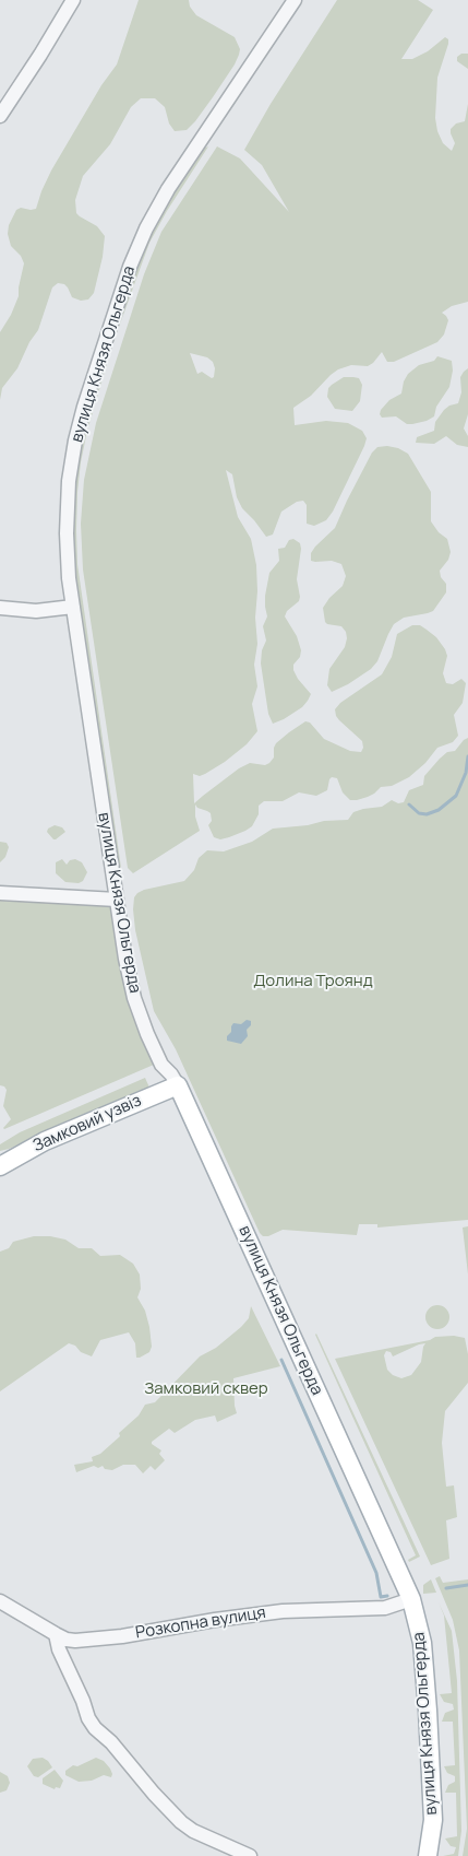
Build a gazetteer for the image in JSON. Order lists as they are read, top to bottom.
{
  "streets": {
    "main road": ["вулиця Князя Ольгерда", "Замковий узвіз"],
    "street": ["Розкопна вулиця"]
  },
  "crossings": [
    ["вулиця Князя Ольгерда", "Замковий узвіз"],
    ["вулиця Князя Ольгерда", "Розкопна вулиця"]
  ],
  "parks": ["Долина Троянд", "Замковий сквер"]
}
